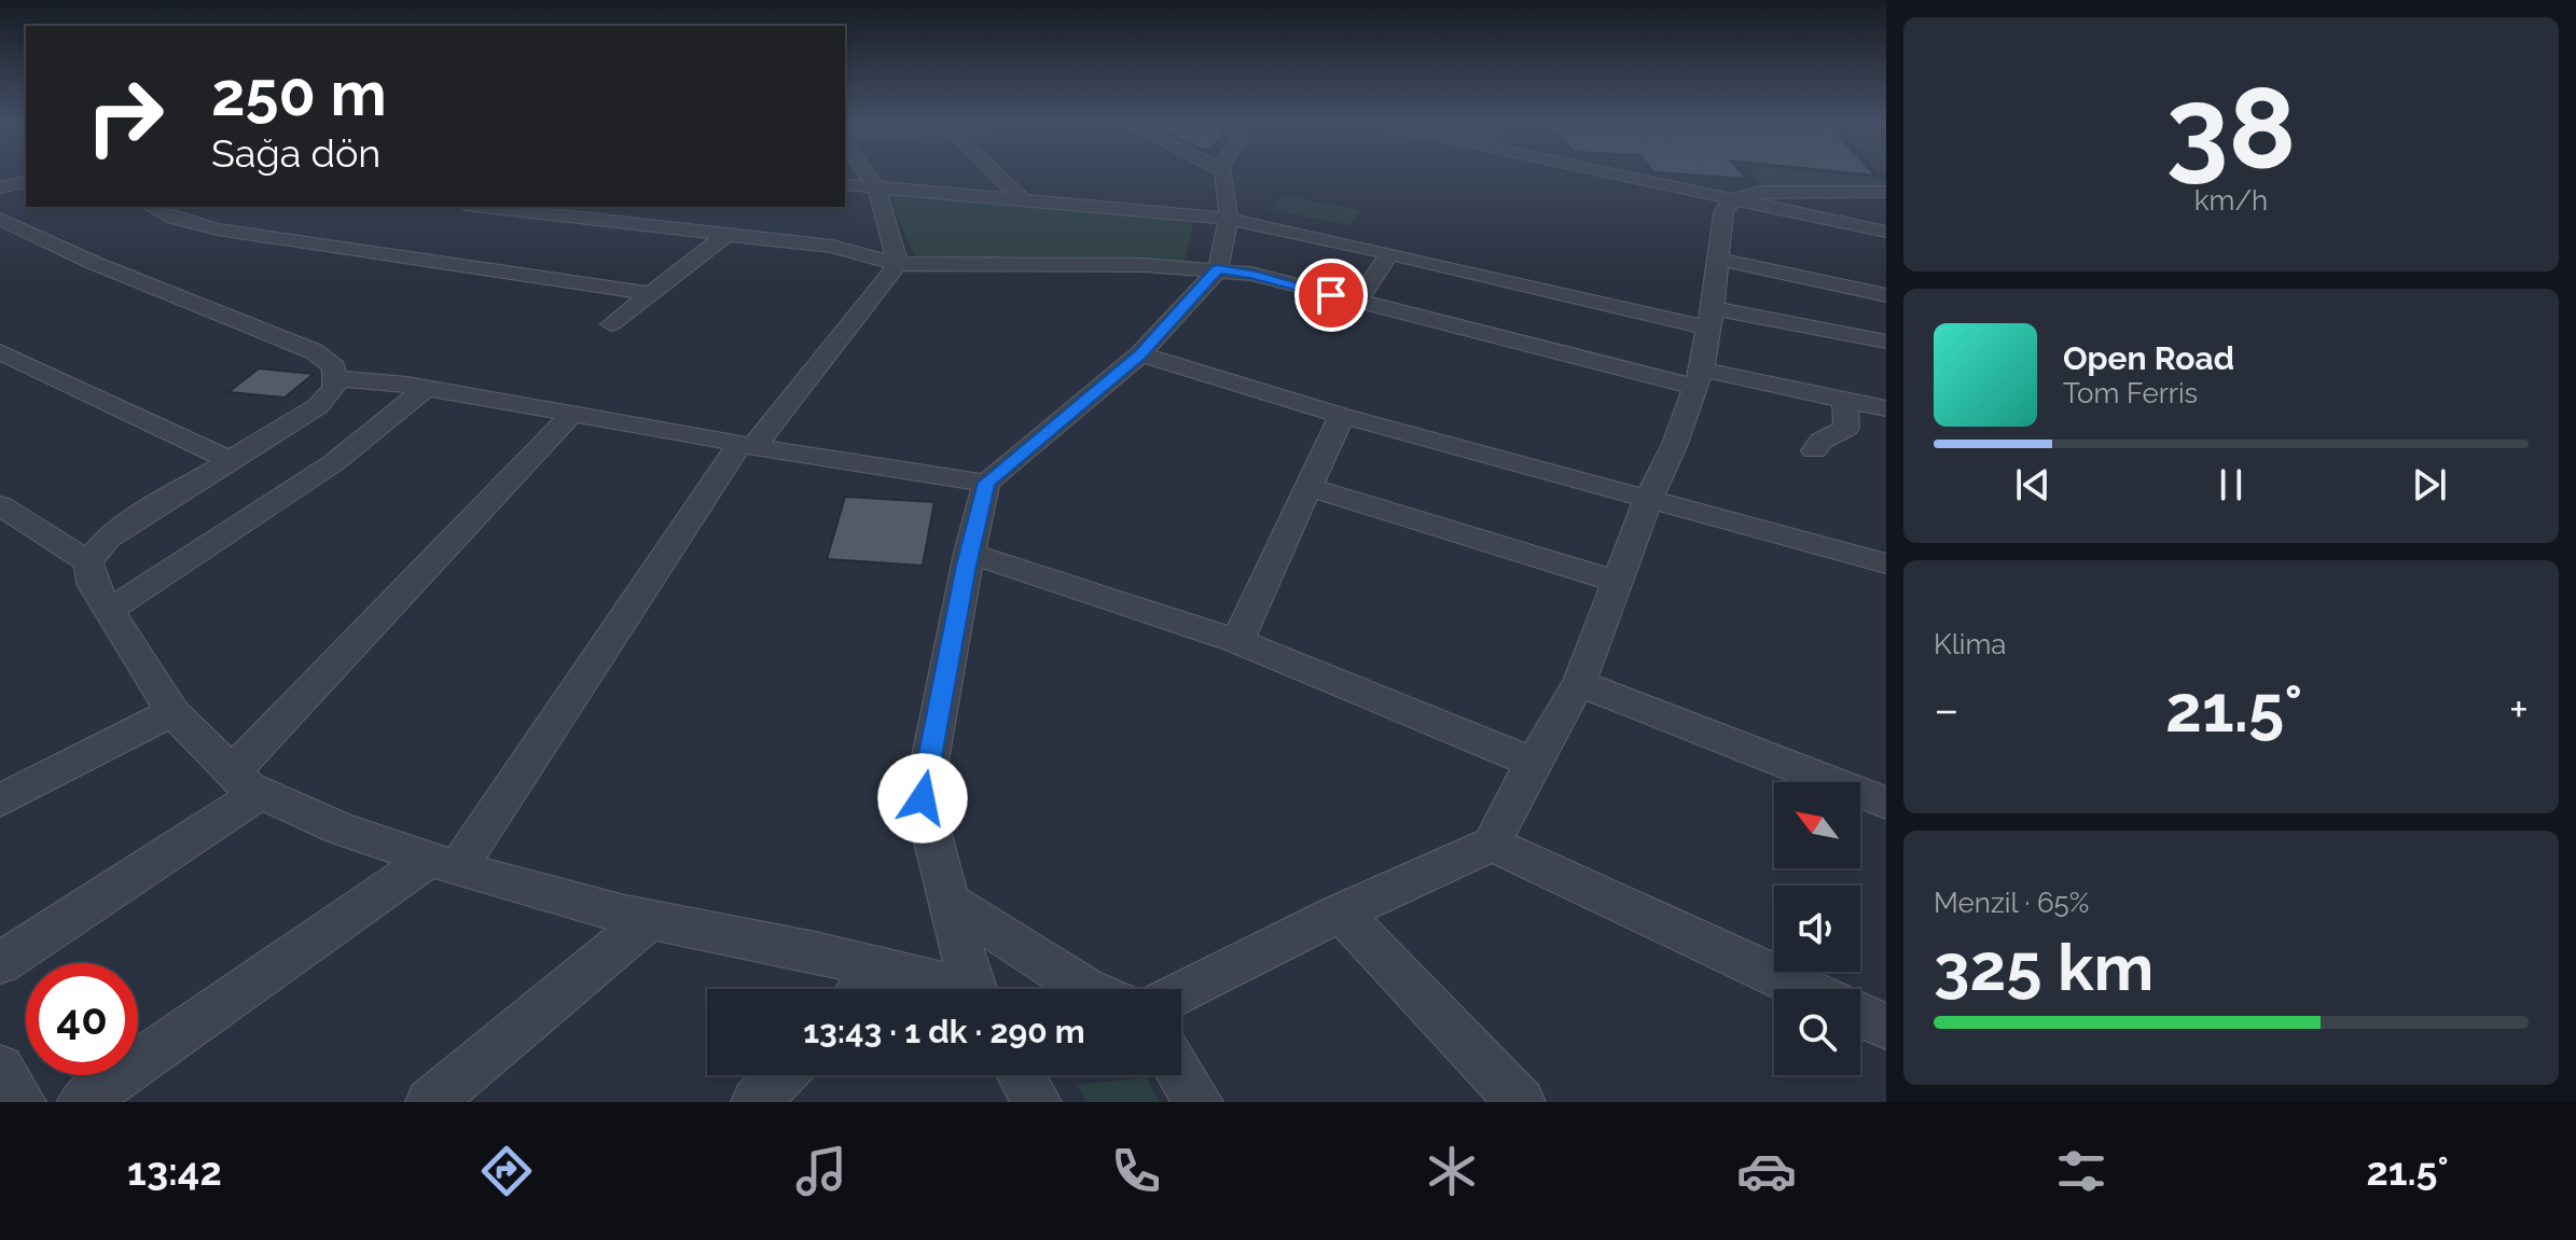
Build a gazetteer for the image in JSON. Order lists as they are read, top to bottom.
{
  "north": "top left",
  "page": {
    "tile": [
      ["38", "km/h"],
      "Klima",
      ["Menzil · 65%", "325 km"]
    ],
    "turn": ["250 m", "Sağa dön"],
    "song": ["Open Road", "Tom Ferris"],
    "heat": ["−", "21.5°", "+"],
    "limit": "40",
    "trip": "13:43 · 1 dk · 290 m",
    "tabs": ["13:42", "21.5°"]
  }
}
